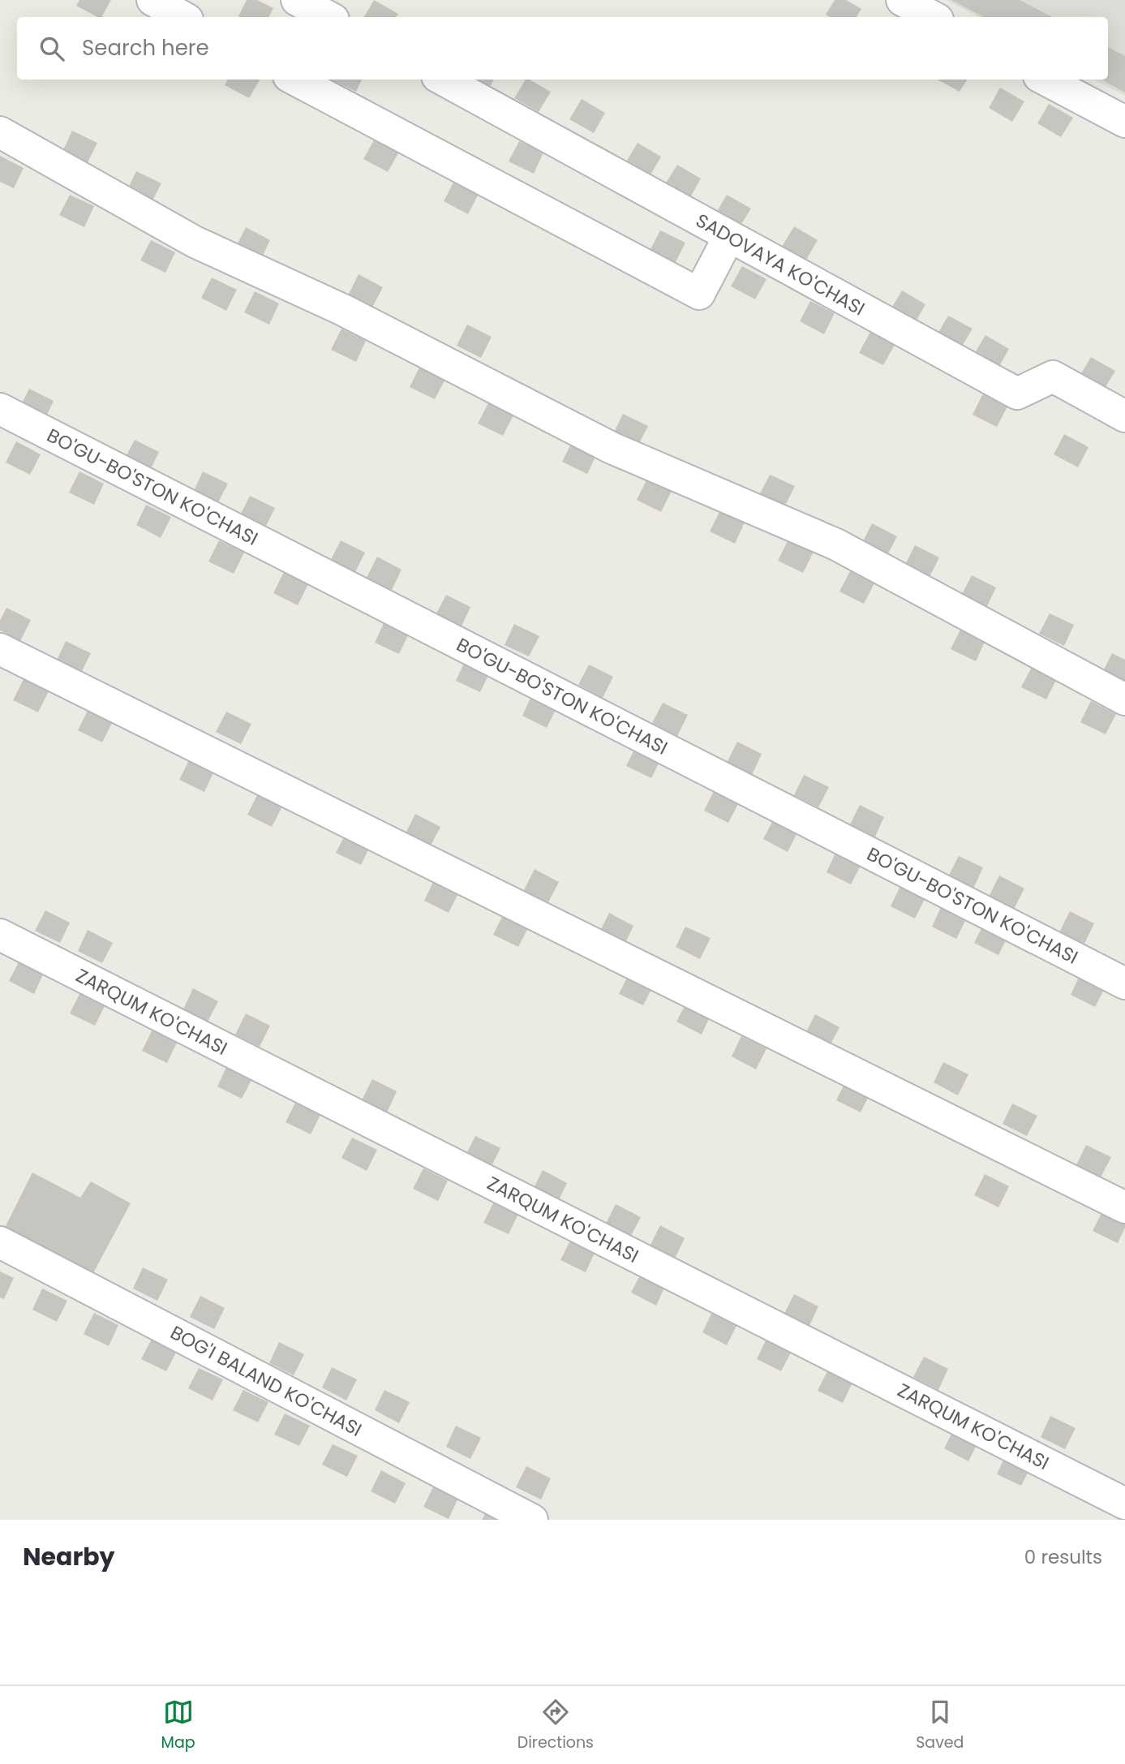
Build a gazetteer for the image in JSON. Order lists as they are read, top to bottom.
{
  "streets": {
    "street": [
      "SADOVAYA KO'CHASI",
      "BO'GU-BO'STON KO'CHASI",
      "ZARQUM KO'CHASI",
      "BOG'I BALAND KO'CHASI"
    ]
  },
  "page": {
    "search": "Search here",
    "heading": ["Nearby", "0 results"],
    "nav": ["Map", "Directions", "Saved"]
  }
}
